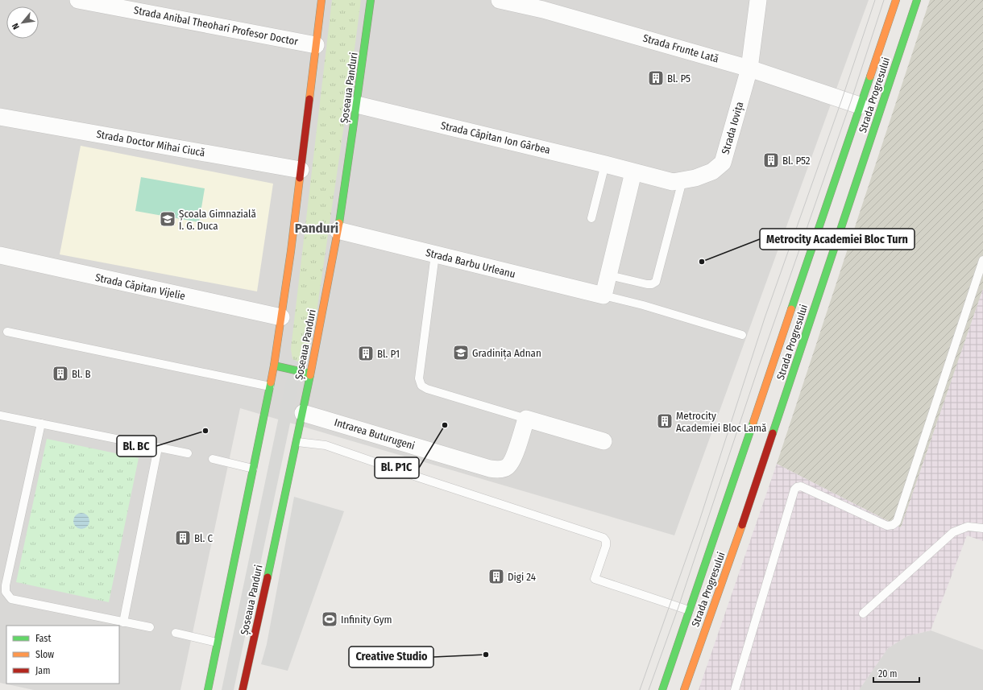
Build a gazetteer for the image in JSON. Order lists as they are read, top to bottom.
{
  "streets": {
    "main road": ["Șoseaua Panduri", "Strada Progresului"],
    "street": [
      "Strada Anibal Theohari Profesor Doctor",
      "Strada Frunte Lată",
      "Strada Iovița",
      "Strada Căpitan Ion Gârbea",
      "Strada Doctor Mihai Ciucă",
      "Strada Barbu Urleanu",
      "Strada Căpitan Vijelie",
      "Intrarea Buturugeni"
    ]
  },
  "crossings": [
    ["Strada Frunte Lată", "Strada Progresului"],
    ["Strada Frunte Lată", "Strada Iovița"],
    ["Șoseaua Panduri", "Strada Căpitan Ion Gârbea"],
    ["Șoseaua Panduri", "Strada Barbu Urleanu"],
    ["Șoseaua Panduri", "Intrarea Buturugeni"],
    ["Strada Iovița", "Strada Căpitan Ion Gârbea"]
  ],
  "districts": ["Panduri"],
  "places": {
    "building": [
      "Bl. P5",
      "Bl. P52",
      "Bl. P1",
      "Bl. B",
      "Metrocity Academiei Bloc Lamă",
      "Bl. C",
      "Digi 24"
    ],
    "school or university": ["Școala Gimnazială I. G. Duca", "Gradinița Adnan"],
    "other": [
      "Metrocity Academiei Bloc Turn",
      "Bl. P1C",
      "Bl. BC",
      "Creative Studio"
    ],
    "sports": ["Infinity Gym"]
  },
  "legend": ["Fast", "Slow", "Jam"],
  "scale_bar": "20 m",
  "north": "bottom left"
}
